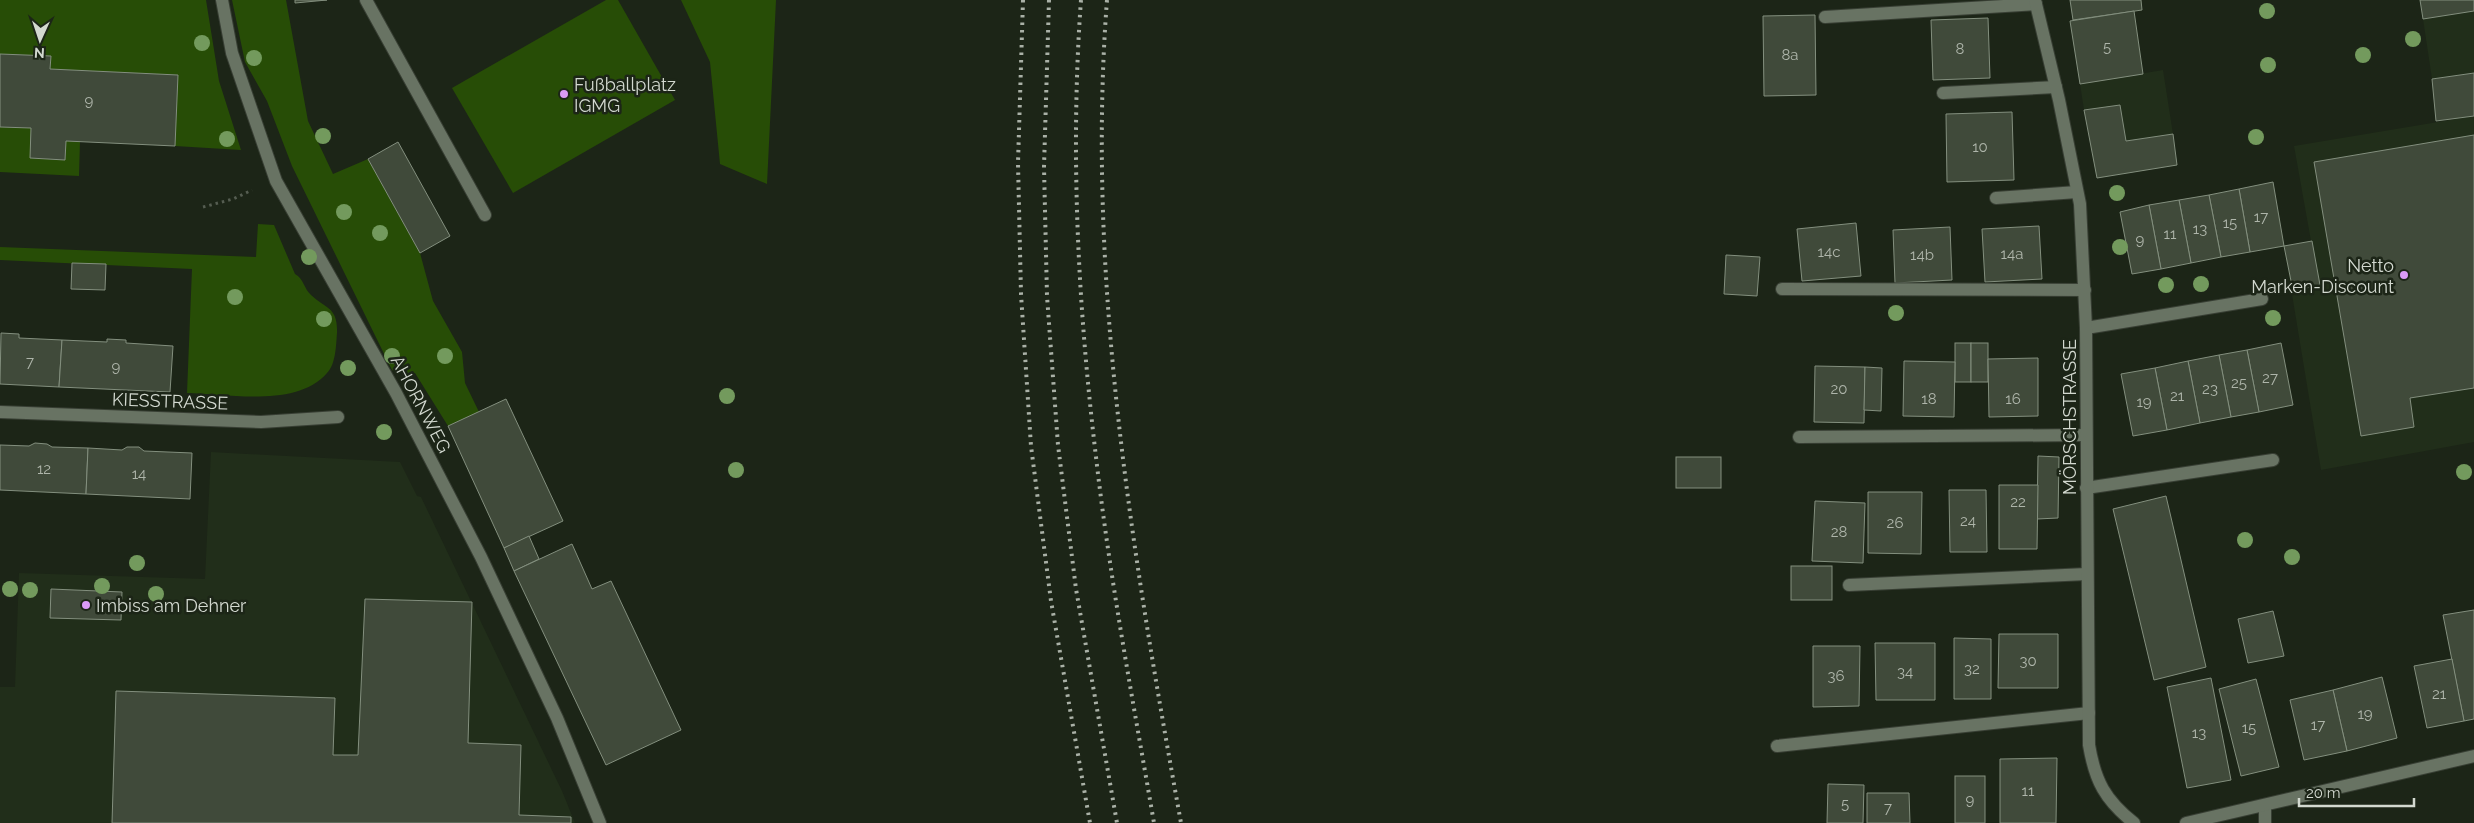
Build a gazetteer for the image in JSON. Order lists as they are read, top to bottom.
{
  "streets": {
    "street": ["KIESSTRASSE", "AHORNWEG", "MÖRSCHSTRASSE"]
  },
  "places": ["Fußballplatz IGMG", "Netto Marken-Discount", "Imbiss am Dehner"],
  "house_numbers": [
    "5",
    "8",
    "8a",
    "9",
    "10",
    "17",
    "15",
    "13",
    "11",
    "9",
    "14c",
    "14a",
    "14b",
    "7",
    "9",
    "27",
    "25",
    "20",
    "23",
    "21",
    "18",
    "16",
    "19",
    "12",
    "14",
    "22",
    "24",
    "26",
    "28",
    "30",
    "32",
    "34",
    "36",
    "21",
    "19",
    "17",
    "15",
    "13",
    "11",
    "9",
    "5",
    "7"
  ],
  "scale_bar": "20 m",
  "north": "bottom"
}
